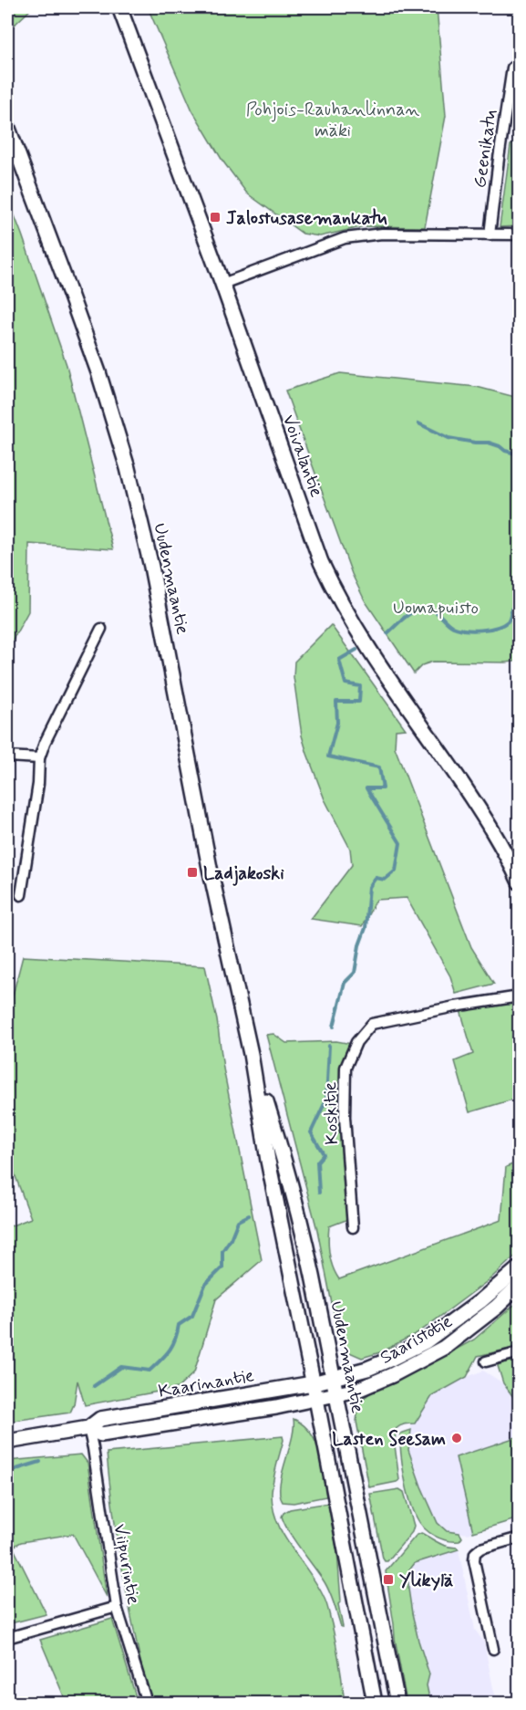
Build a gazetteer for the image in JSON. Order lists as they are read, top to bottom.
{
  "streets": {
    "main road": [
      "Voivalantie",
      "Uudenmaantie",
      "Saaristotie",
      "Kaarinantie"
    ],
    "street": ["Geenikatu", "Koskitie", "Viipurintie"]
  },
  "crossings": [
    ["Uudenmaantie", "Saaristotie"],
    ["Uudenmaantie", "Kaarinantie"],
    ["Saaristotie", "Kaarinantie"],
    ["Kaarinantie", "Viipurintie"]
  ],
  "parks": ["Pohjois-Rauhanlinnan mäki", "Uomapuisto"],
  "places": {
    "transit": ["Jalostusasemankatu", "Ladjakoski", "Ylikylä"],
    "other": ["Lasten Seesam"]
  }
}
